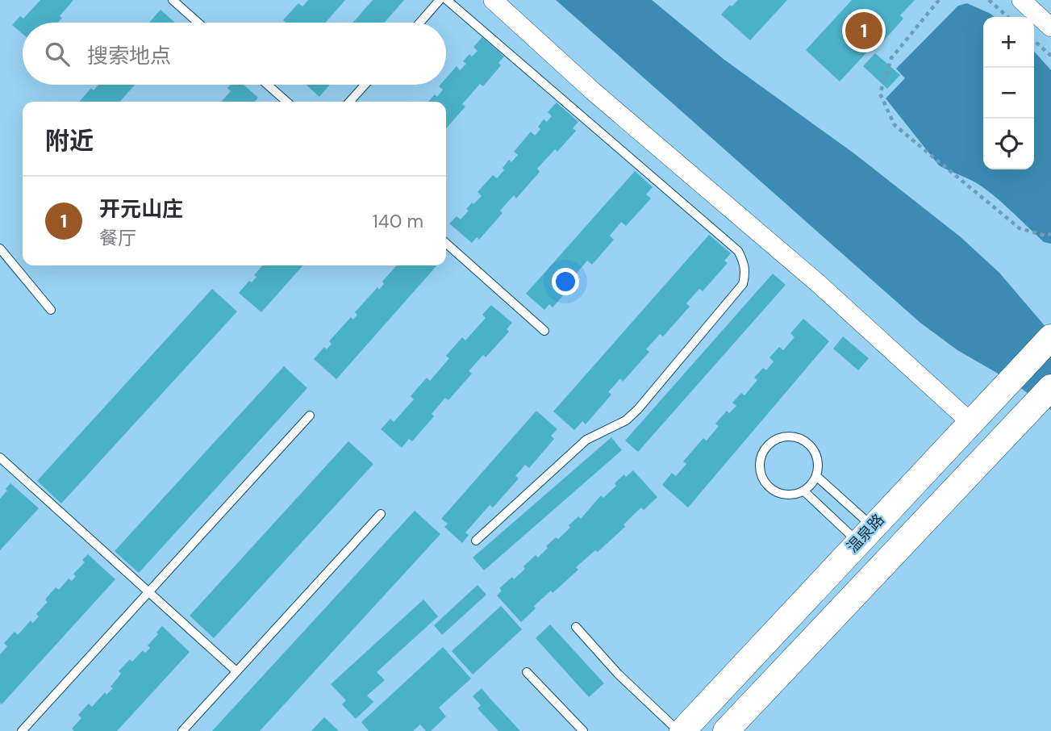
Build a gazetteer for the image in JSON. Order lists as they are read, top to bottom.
{
  "streets": {
    "main road": ["温泉路"]
  },
  "page": {
    "pins": "1",
    "map_buttons": ["+", "−"],
    "search": "搜索地点",
    "heading": "附近",
    "list": [
      {
        "mark": "1",
        "name": "开元山庄",
        "note": "餐厅",
        "value": "140 m"
      }
    ]
  }
}
